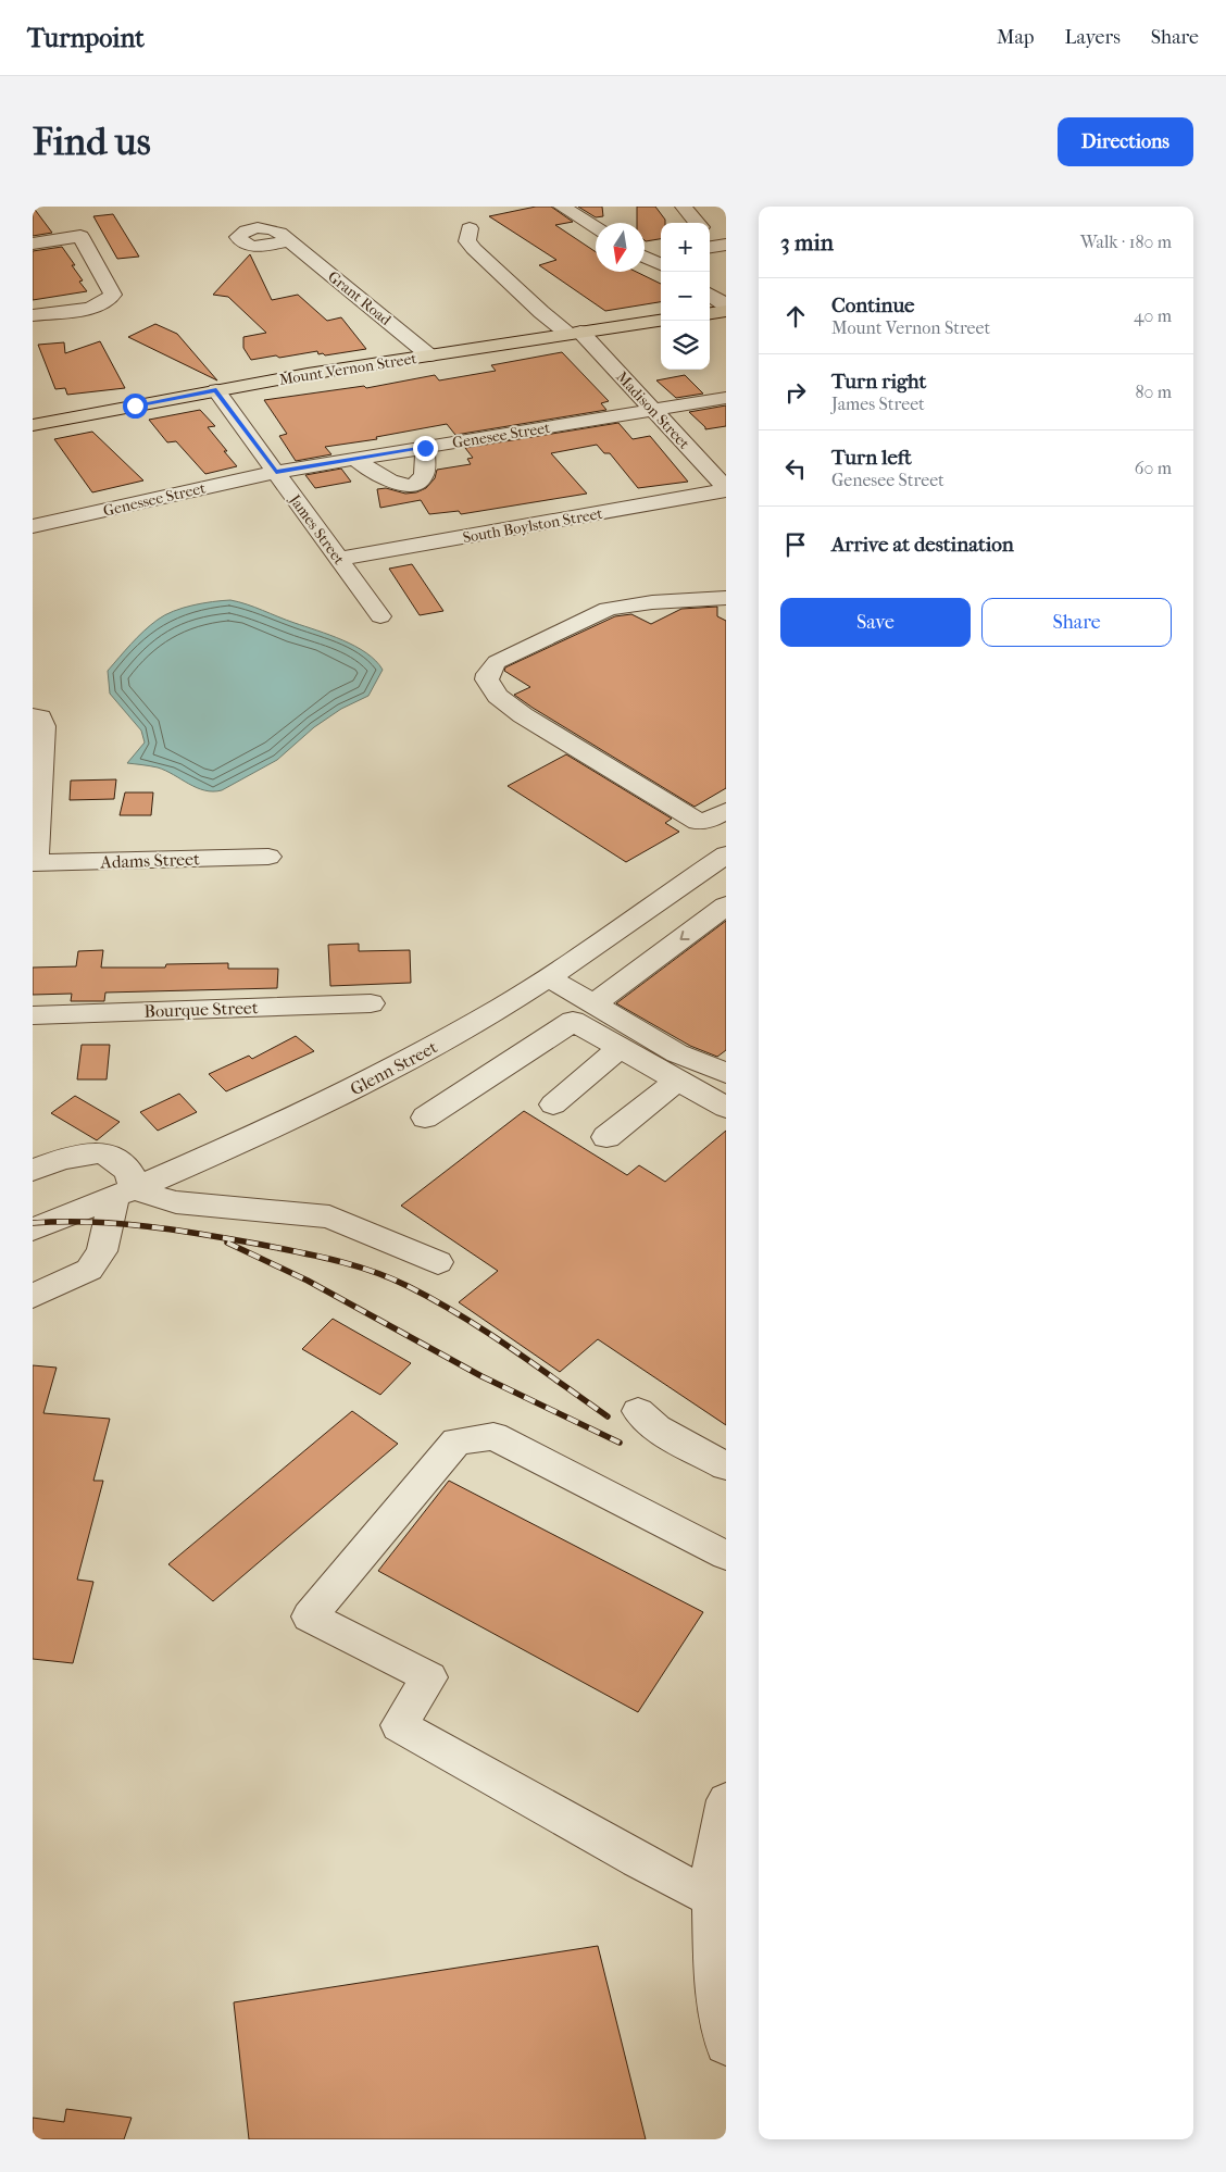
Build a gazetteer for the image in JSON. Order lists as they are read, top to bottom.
{
  "streets": {
    "main road": ["Mount Vernon Street"],
    "street": [
      "Grant Road",
      "Madison Street",
      "Genesee Street",
      "Genessee Street",
      "South Boylston Street",
      "James Street",
      "Adams Street",
      "Bourque Street",
      "Glenn Street"
    ]
  },
  "crossings": [
    ["Grant Road", "Mount Vernon Street"],
    ["Mount Vernon Street", "Madison Street"],
    ["Mount Vernon Street", "James Street"],
    ["Madison Street", "Genesee Street"],
    ["Madison Street", "South Boylston Street"],
    ["Genesee Street", "Genessee Street"],
    ["Genesee Street", "James Street"],
    ["Genessee Street", "James Street"],
    ["South Boylston Street", "James Street"]
  ],
  "north": "bottom",
  "page": {
    "header": "Turnpoint",
    "nav": ["Map", "Layers", "Share"],
    "buttons": [
      "Directions",
      ["Save", "Share"]
    ],
    "title": "Find us",
    "heading": ["3 min", "Walk · 180 m"],
    "map_buttons": ["+", "−"],
    "list": [
      ["Continue", "Mount Vernon Street", "40 m"],
      ["Turn right", "James Street", "80 m"],
      ["Turn left", "Genesee Street", "60 m"],
      "Arrive at destination"
    ]
  }
}
